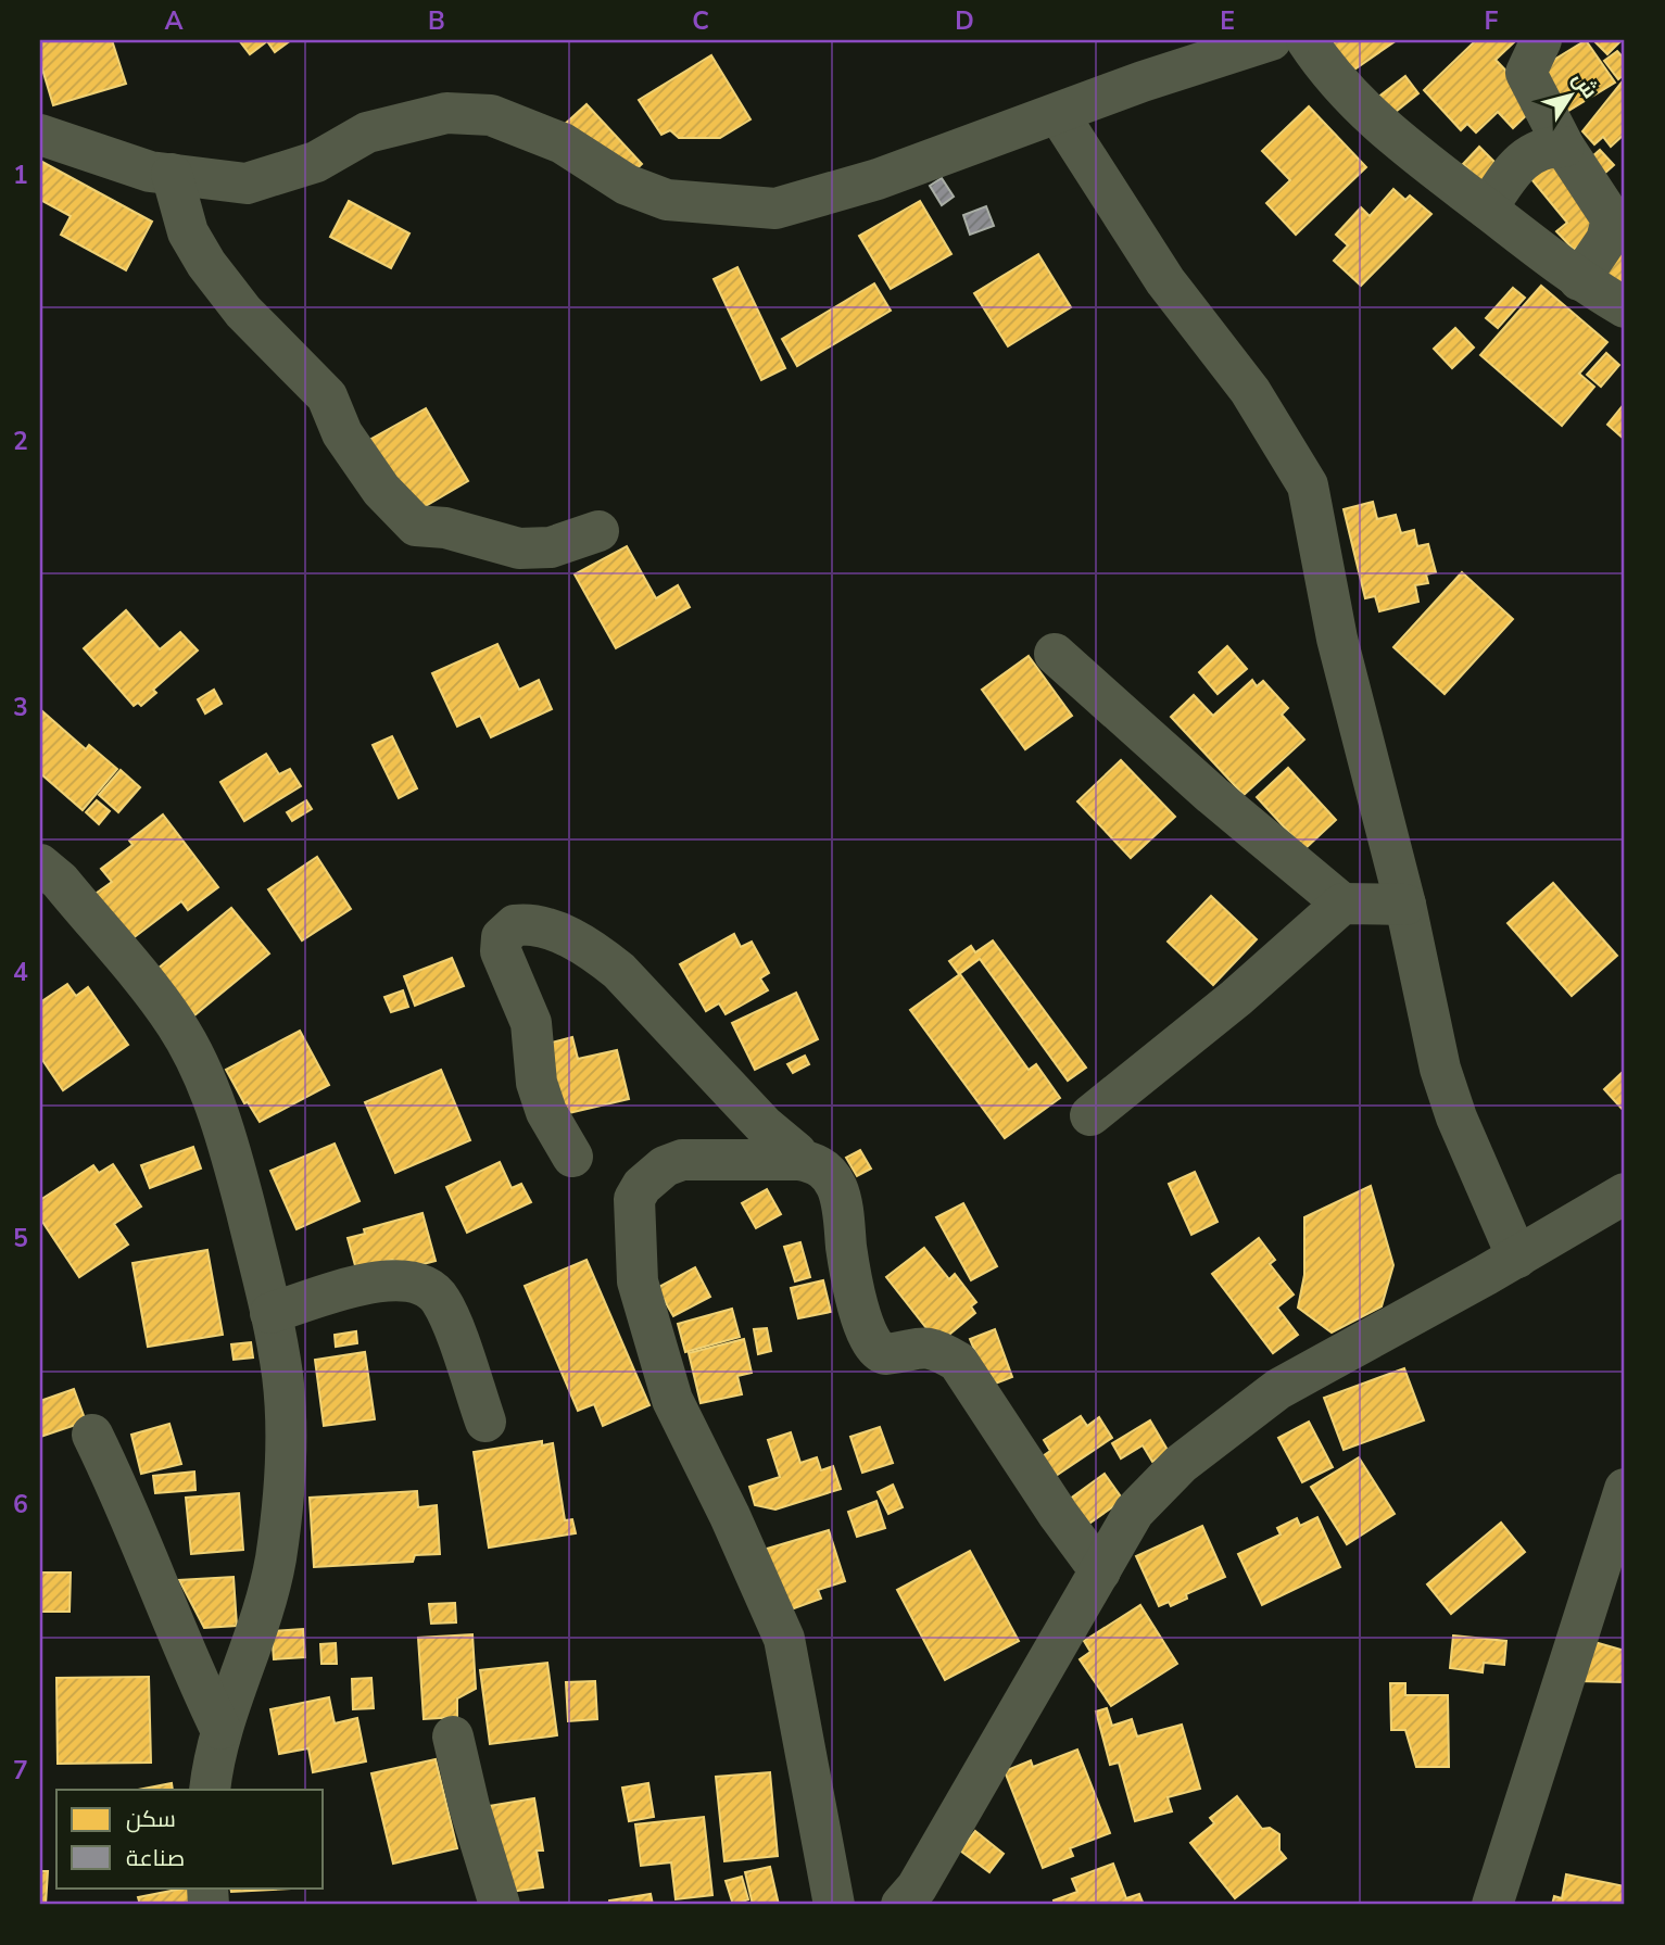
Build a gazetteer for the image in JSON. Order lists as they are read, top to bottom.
{
  "legend": ["سكن", "صناعة"],
  "north": "top right",
  "grid": {
    "columns": [
      "A",
      "B",
      "C",
      "D",
      "E",
      "F"
    ],
    "rows": [
      "1",
      "2",
      "3",
      "4",
      "5",
      "6",
      "7"
    ]
  }
}
